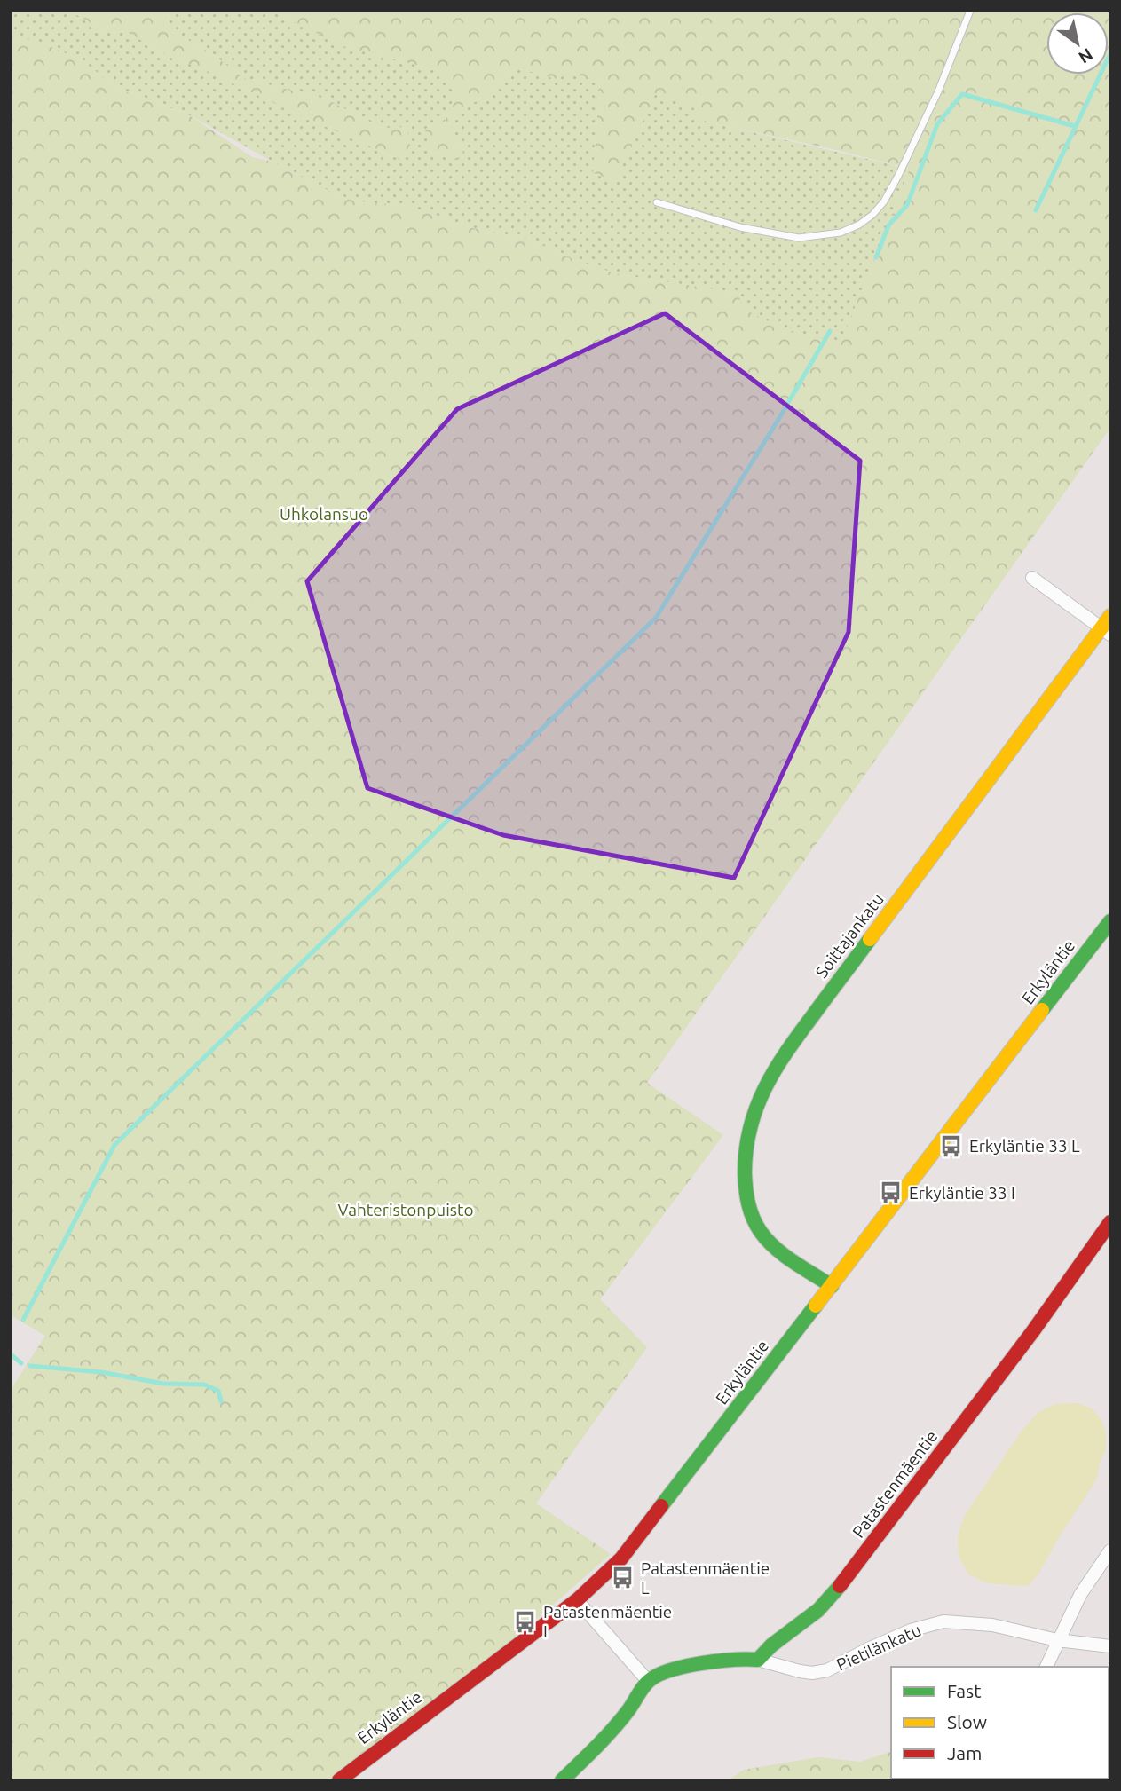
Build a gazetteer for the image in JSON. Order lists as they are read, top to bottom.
{
  "streets": {
    "street": [
      "Soittajankatu",
      "Erkyläntie",
      "Patastenmäentie",
      "Pietilänkatu"
    ]
  },
  "crossings": [
    ["Soittajankatu", "Erkyläntie"],
    ["Patastenmäentie", "Pietilänkatu"]
  ],
  "parks": ["Uhkolansuo", "Vahteristonpuisto"],
  "places": {
    "bus stop": [
      "Erkyläntie 33 L",
      "Erkyläntie 33 I",
      "Patastenmäentie L",
      "Patastenmäentie I"
    ]
  },
  "legend": ["Fast", "Slow", "Jam"],
  "north": "bottom right"
}
